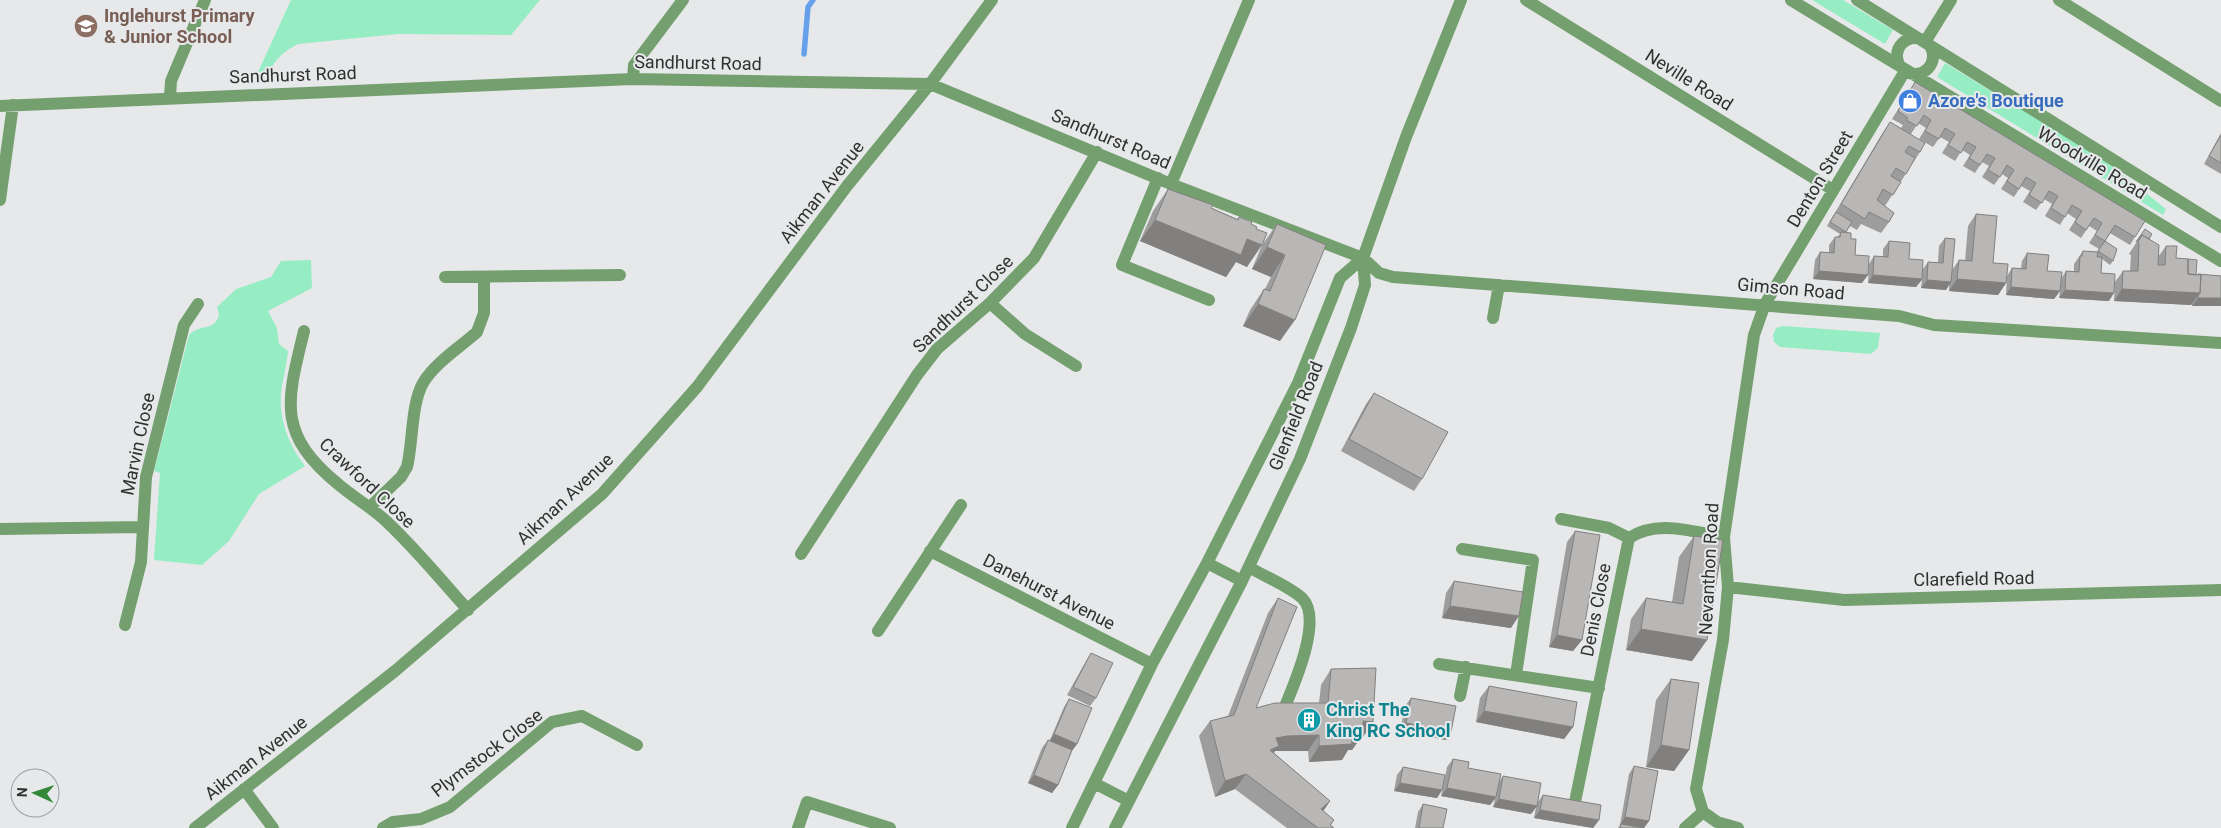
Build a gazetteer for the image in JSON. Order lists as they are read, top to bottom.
{
  "streets": {
    "street": [
      "Sandhurst Road",
      "Neville Road",
      "Woodville Road",
      "Denton Street",
      "Aikman Avenue",
      "Gimson Road",
      "Sandhurst Close",
      "Glenfield Road",
      "Marvin Close",
      "Crawford Close",
      "Nevanthon Road",
      "Clarefield Road",
      "Danehurst Avenue",
      "Denis Close",
      "Plymstock Close"
    ]
  },
  "crossings": [
    ["Sandhurst Road", "Aikman Avenue"],
    ["Sandhurst Road", "Gimson Road"],
    ["Sandhurst Road", "Sandhurst Close"],
    ["Sandhurst Road", "Glenfield Road"],
    ["Neville Road", "Denton Street"],
    ["Woodville Road", "Denton Street"],
    ["Denton Street", "Gimson Road"],
    ["Denton Street", "Nevanthon Road"],
    ["Aikman Avenue", "Crawford Close"],
    ["Gimson Road", "Glenfield Road"],
    ["Gimson Road", "Nevanthon Road"],
    ["Glenfield Road", "Danehurst Avenue"],
    ["Nevanthon Road", "Clarefield Road"]
  ],
  "places": {
    "school or university": ["Inglehurst Primary & Junior School"],
    "shop": ["Azore's Boutique"],
    "building": ["Christ The King RC School"]
  },
  "north": "left"
}
